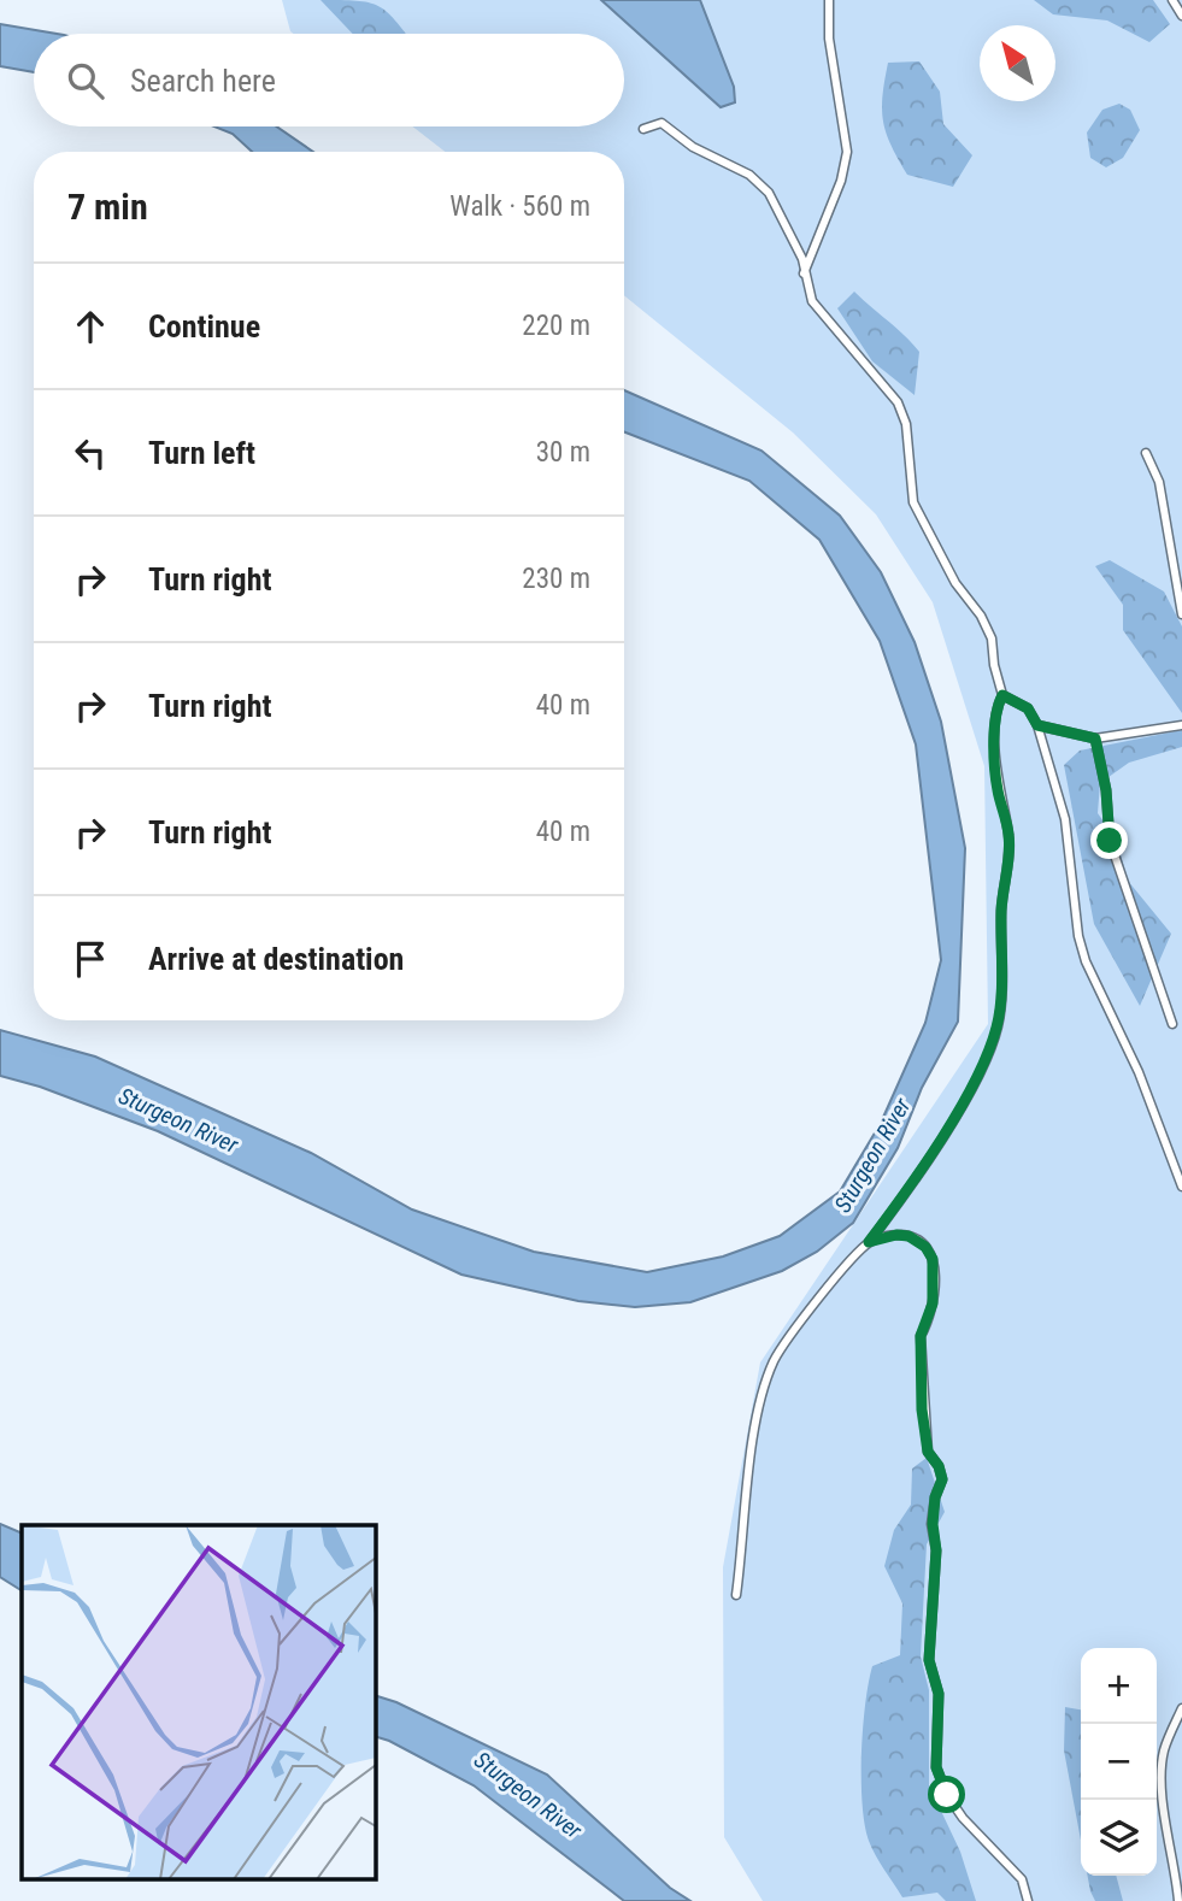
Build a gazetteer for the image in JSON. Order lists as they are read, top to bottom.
{
  "water": ["Sturgeon River"],
  "north": "top left",
  "page": {
    "search": "Search here",
    "heading": ["7 min", "Walk · 560 m"],
    "list": [
      ["Continue", "220 m"],
      ["Turn left", "30 m"],
      ["Turn right", "230 m"],
      ["Turn right", "40 m"],
      ["Turn right", "40 m"],
      "Arrive at destination"
    ],
    "map_buttons": ["+", "−"]
  }
}
